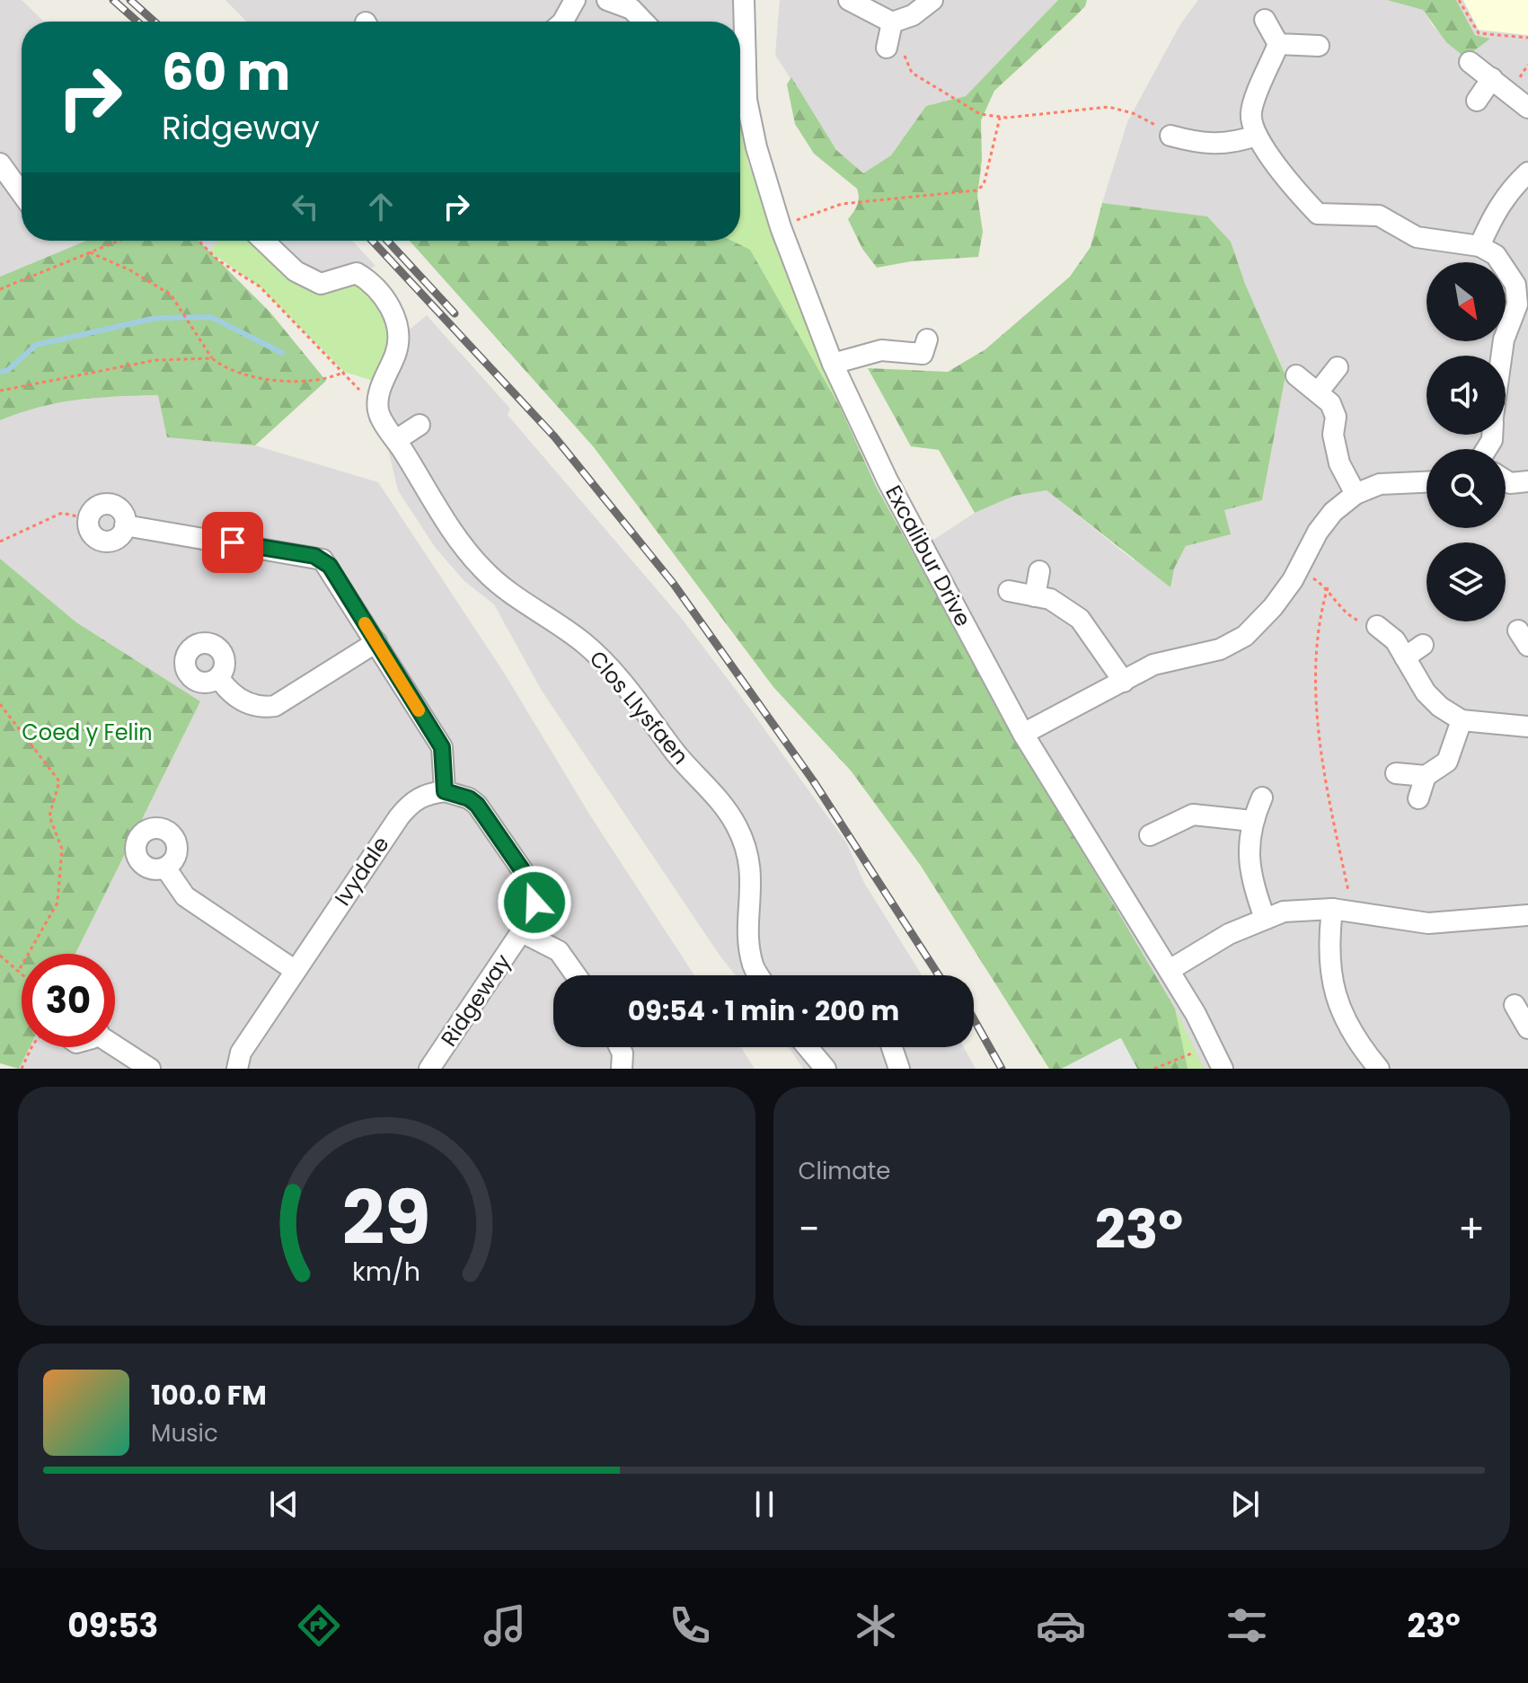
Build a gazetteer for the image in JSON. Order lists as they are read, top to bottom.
{
  "streets": {
    "street": [
      "Excalibur Drive",
      "Clos Llysfaen",
      "Ivydale",
      "Ridgeway"
    ]
  },
  "crossings": [
    ["Ivydale", "Ridgeway"]
  ],
  "parks": ["Coed y Felin"],
  "north": "bottom right",
  "page": {
    "turn": ["60 m", "Ridgeway"],
    "limit": "30",
    "trip": "09:54 · 1 min · 200 m",
    "tile": "Climate",
    "heat": ["−", "23°", "+"],
    "song": ["100.0 FM", "Music"],
    "tabs": ["09:53", "23°"],
    "gauge": ["29", "km/h"]
  }
}
